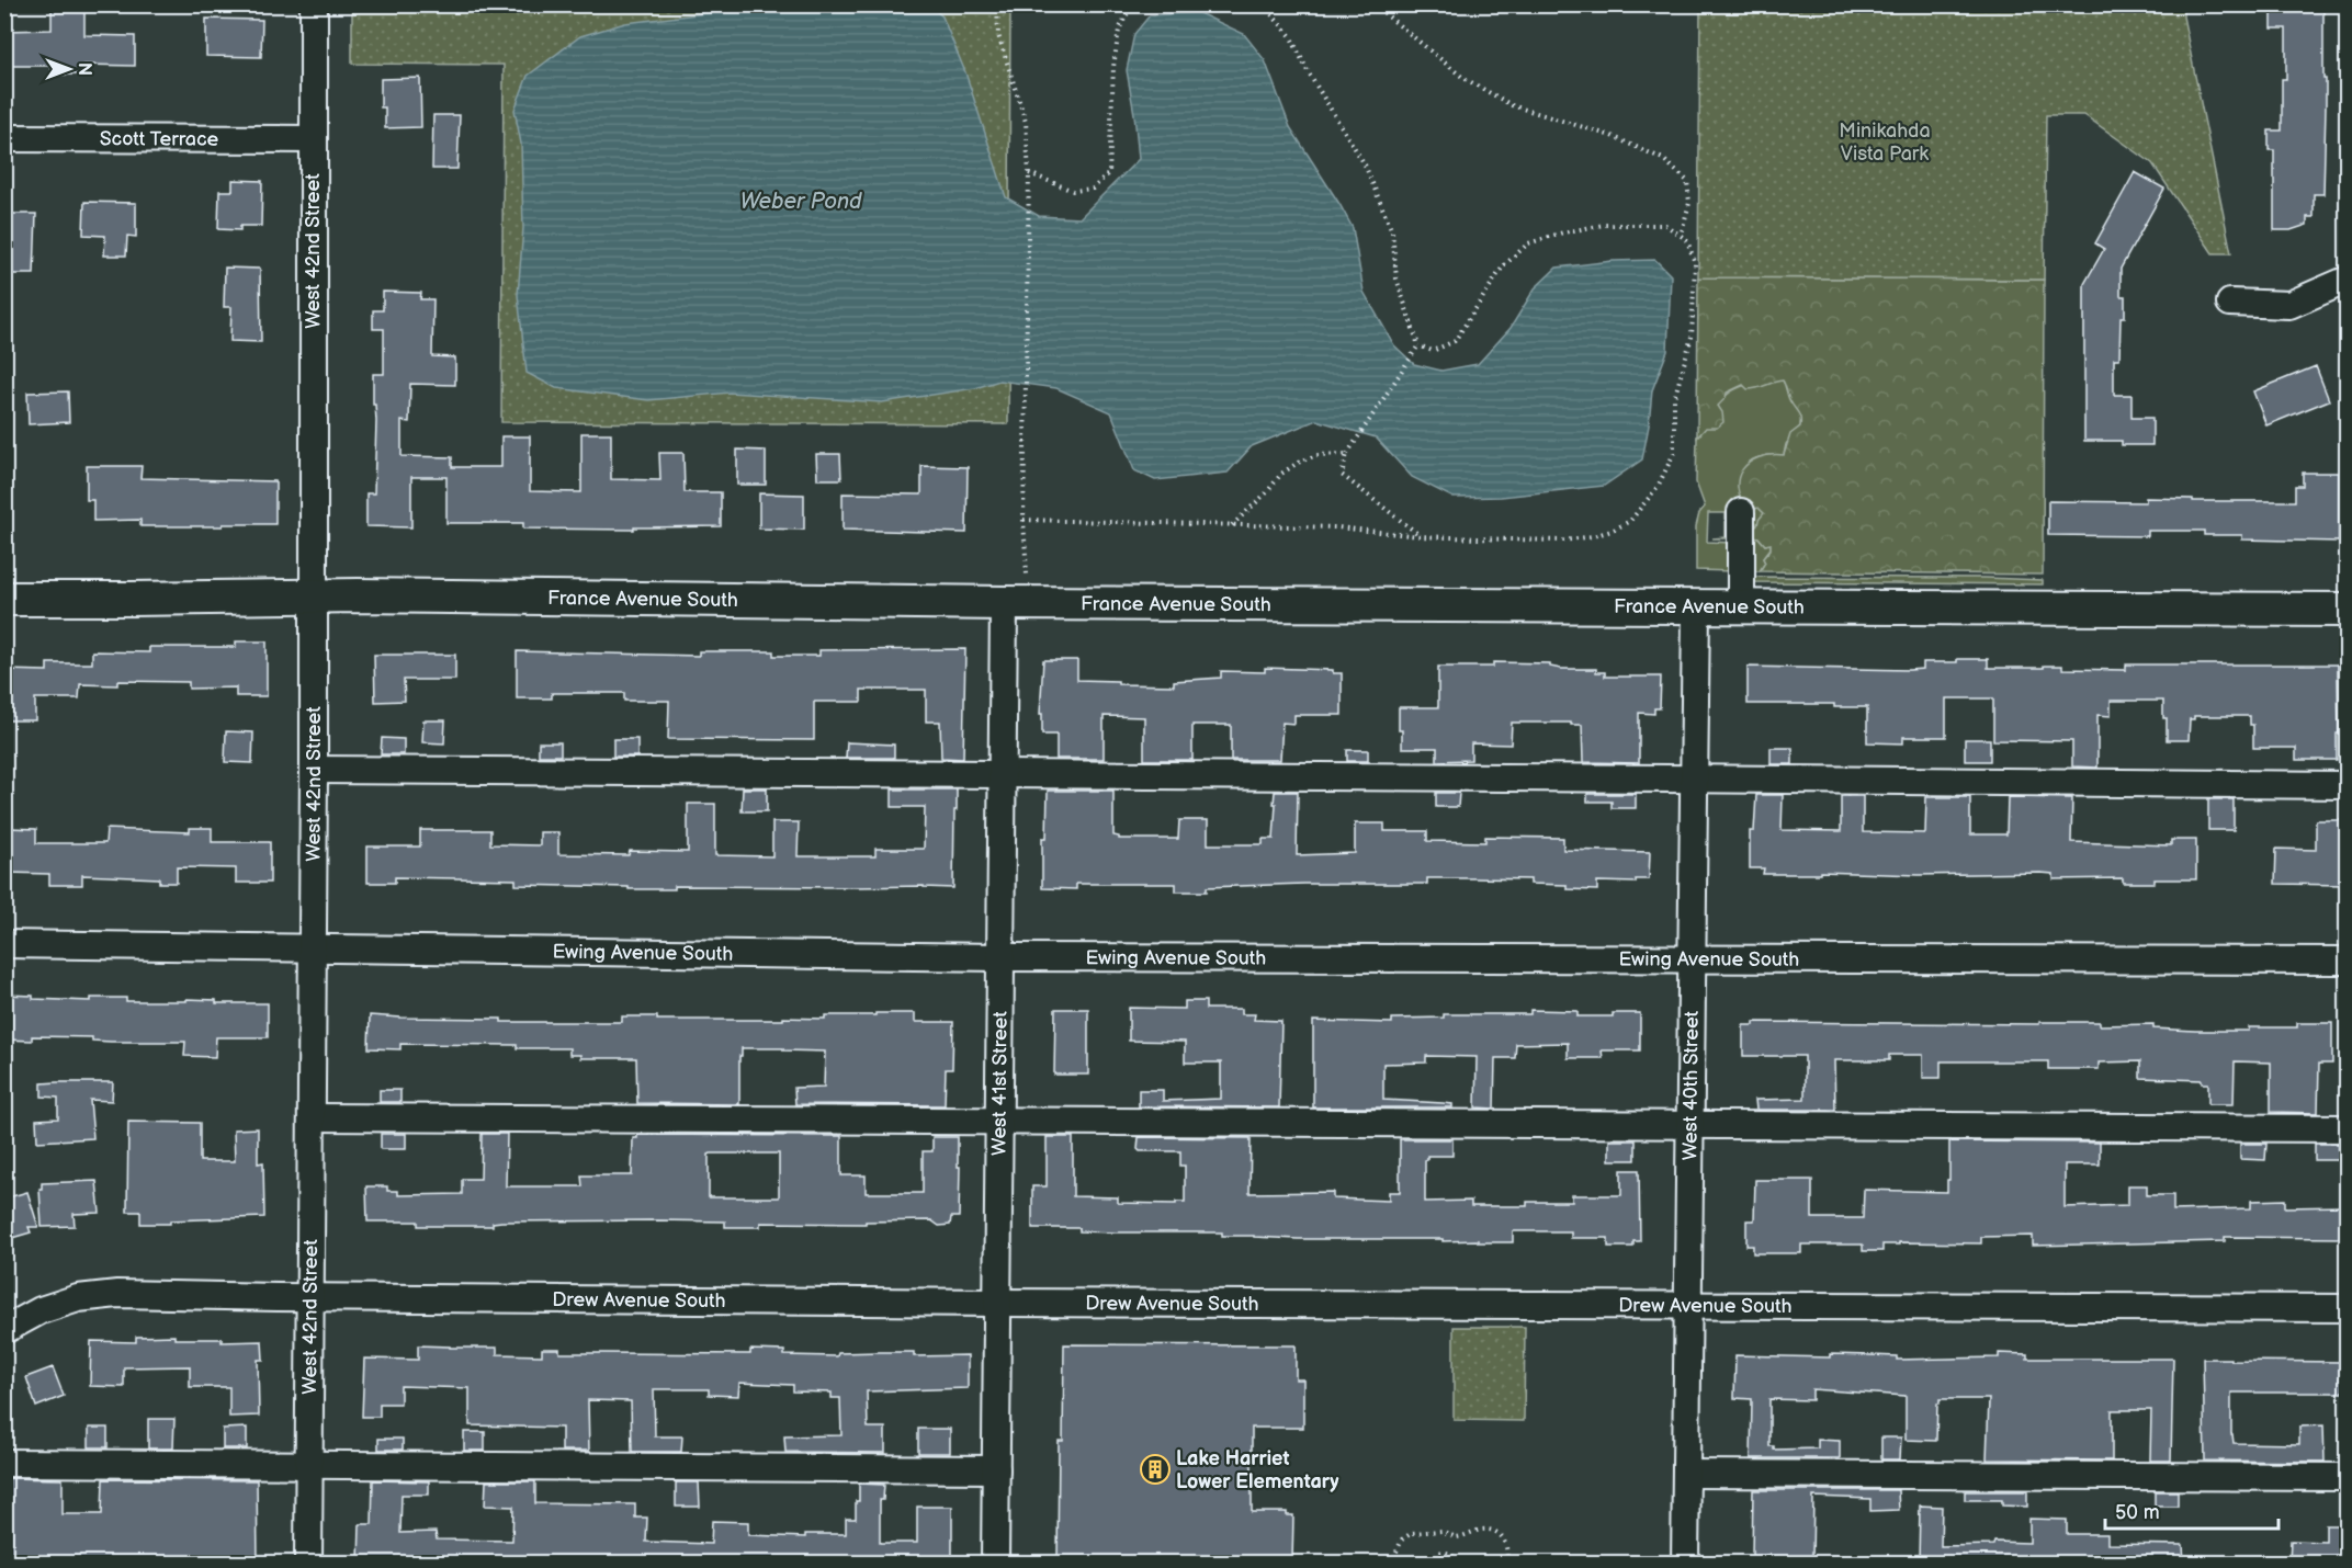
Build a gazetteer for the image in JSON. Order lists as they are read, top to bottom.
{
  "streets": {
    "main road": ["France Avenue South"],
    "street": [
      "Scott Terrace",
      "West 42nd Street",
      "Ewing Avenue South",
      "West 41st Street",
      "West 40th Street",
      "Drew Avenue South"
    ]
  },
  "crossings": [
    ["Scott Terrace", "West 42nd Street"],
    ["West 42nd Street", "France Avenue South"],
    ["West 42nd Street", "Ewing Avenue South"],
    ["West 42nd Street", "Drew Avenue South"],
    ["France Avenue South", "West 41st Street"],
    ["France Avenue South", "West 40th Street"],
    ["Ewing Avenue South", "West 41st Street"],
    ["Ewing Avenue South", "West 40th Street"],
    ["West 41st Street", "Drew Avenue South"],
    ["West 40th Street", "Drew Avenue South"]
  ],
  "water": ["Weber Pond"],
  "parks": ["Minikahda Vista Park"],
  "places": {
    "building": ["Lake Harriet Lower Elementary"]
  },
  "scale_bar": "50 m",
  "north": "right"
}
